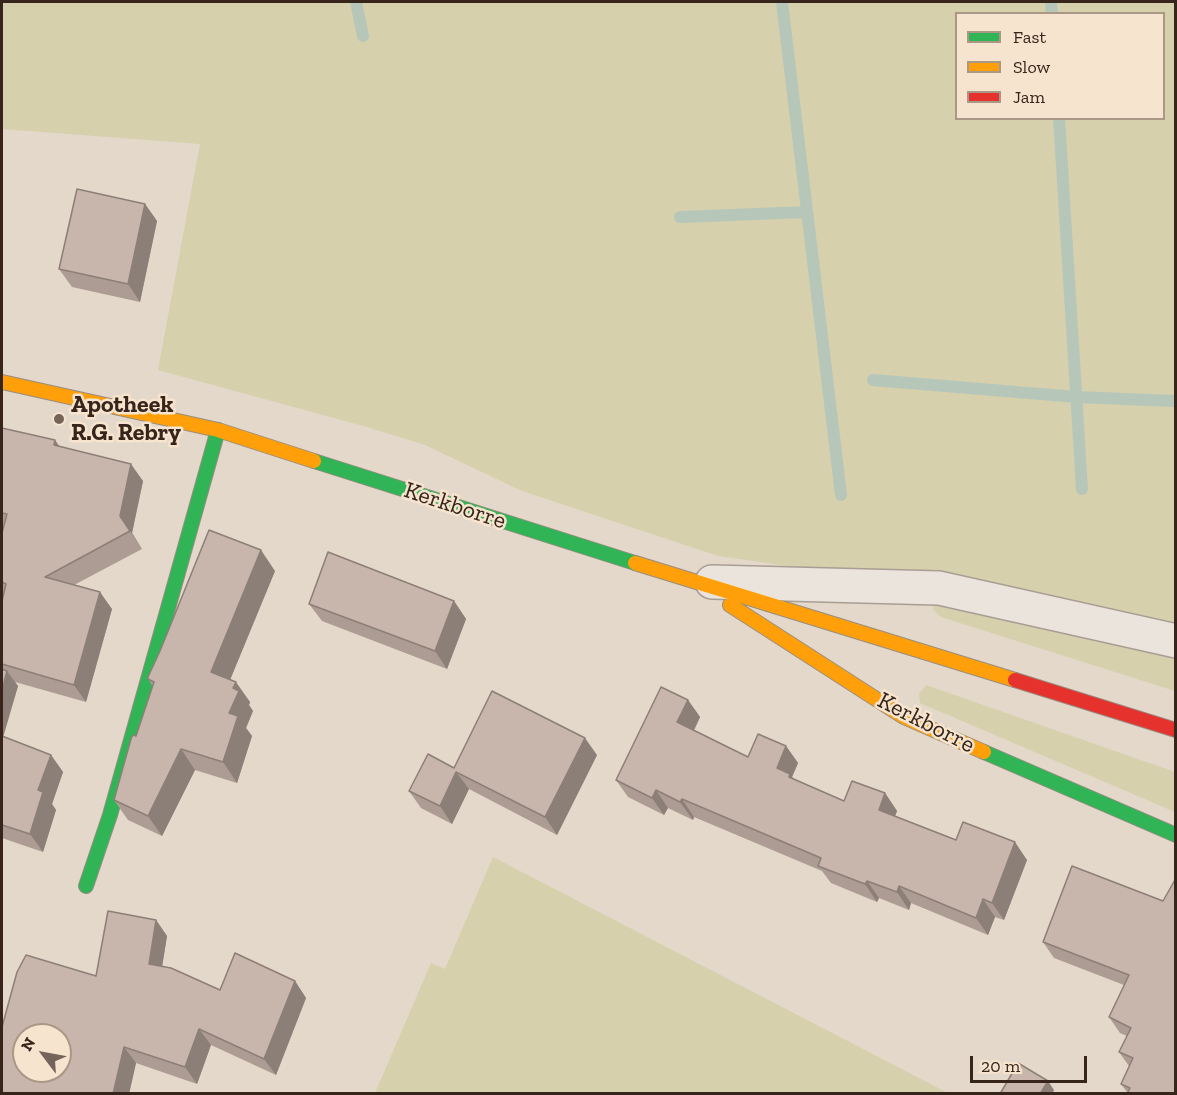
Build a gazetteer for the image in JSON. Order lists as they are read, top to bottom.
{
  "streets": {
    "street": ["Kerkborre"]
  },
  "places": ["Apotheek R.G. Rebry"],
  "legend": ["Fast", "Slow", "Jam"],
  "scale_bar": "20 m",
  "north": "top left"
}
